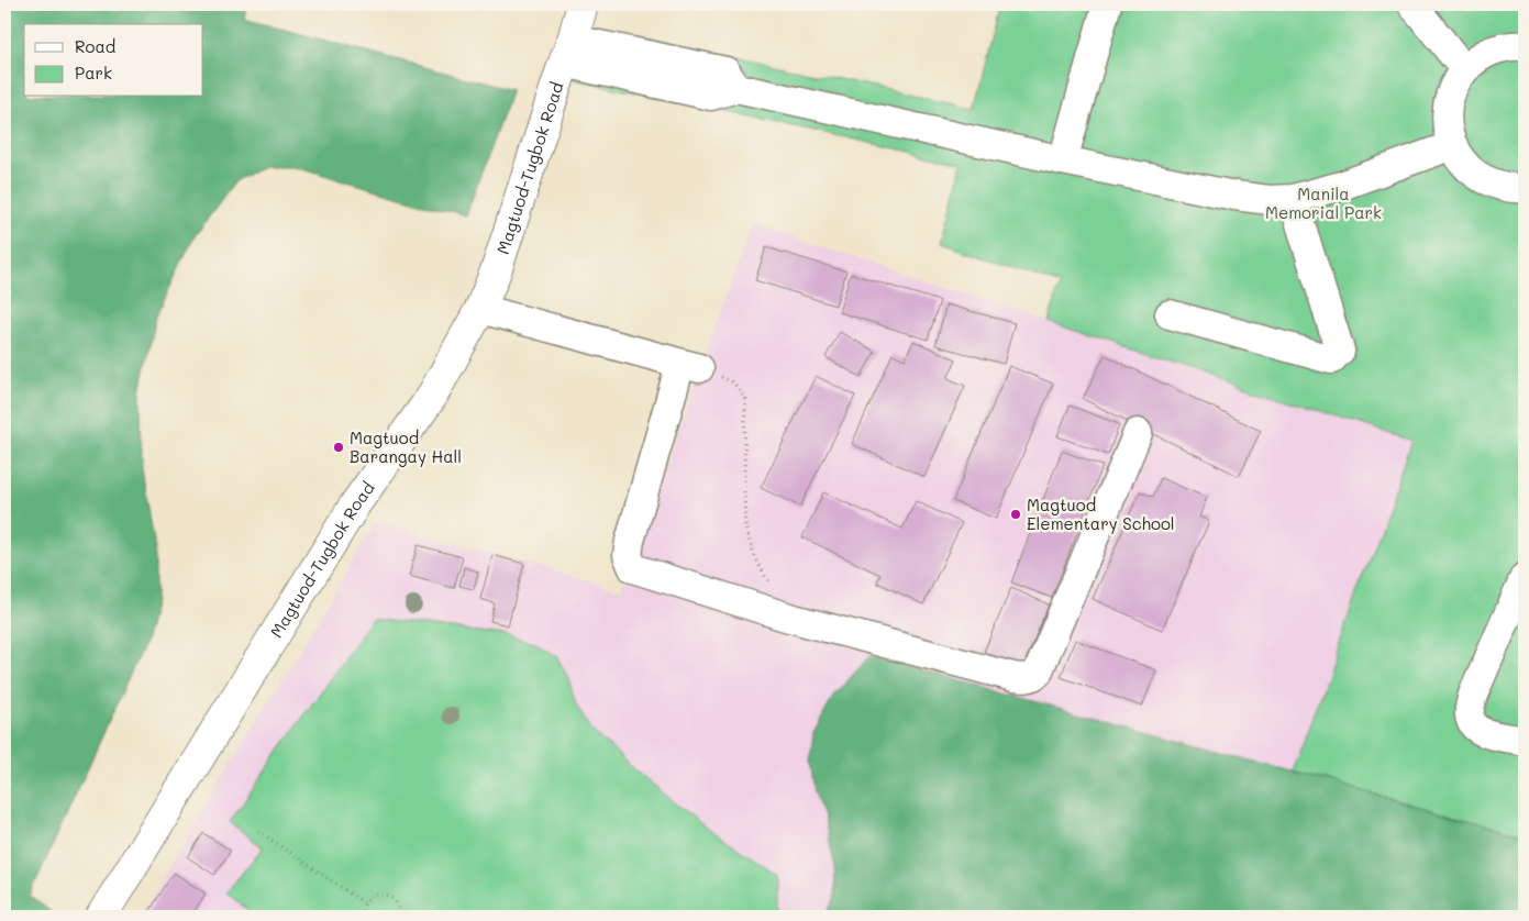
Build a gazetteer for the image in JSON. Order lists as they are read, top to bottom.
{
  "streets": {
    "main road": ["Magtuod-Tugbok Road"]
  },
  "parks": ["Manila Memorial Park"],
  "places": ["Magtuod Barangay Hall", "Magtuod Elementary School"],
  "legend": ["Road", "Park"]
}
